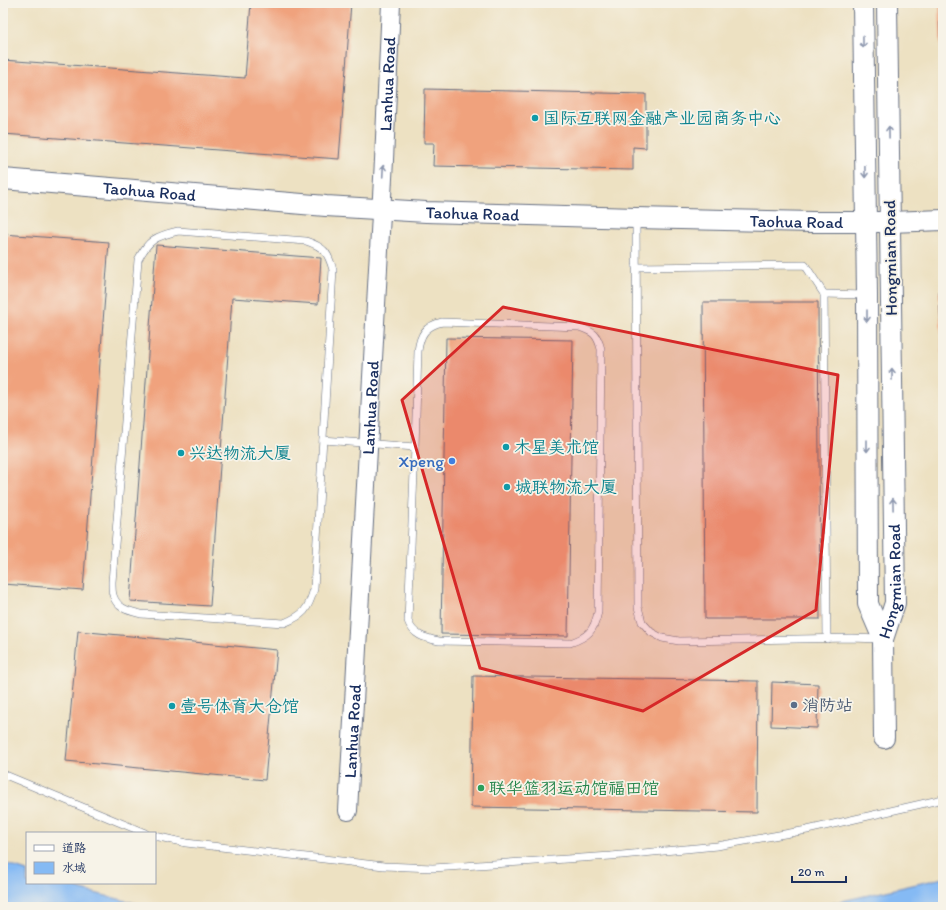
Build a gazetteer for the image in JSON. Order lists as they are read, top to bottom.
{
  "streets": {
    "main road": ["Taohua Road", "Hongmian Road"],
    "street": ["Lanhua Road"]
  },
  "crossings": [
    ["Lanhua Road", "Taohua Road"],
    ["Taohua Road", "Hongmian Road"]
  ],
  "places": [
    "国际互联网金融产业园商务中心",
    "木星美术馆",
    "兴达物流大厦",
    "Xpeng",
    "城联物流大厦",
    "消防站",
    "壹号体育大仓馆",
    "联华篮羽运动馆福田馆"
  ],
  "legend": ["道路", "水域"],
  "scale_bar": "20 m"
}
